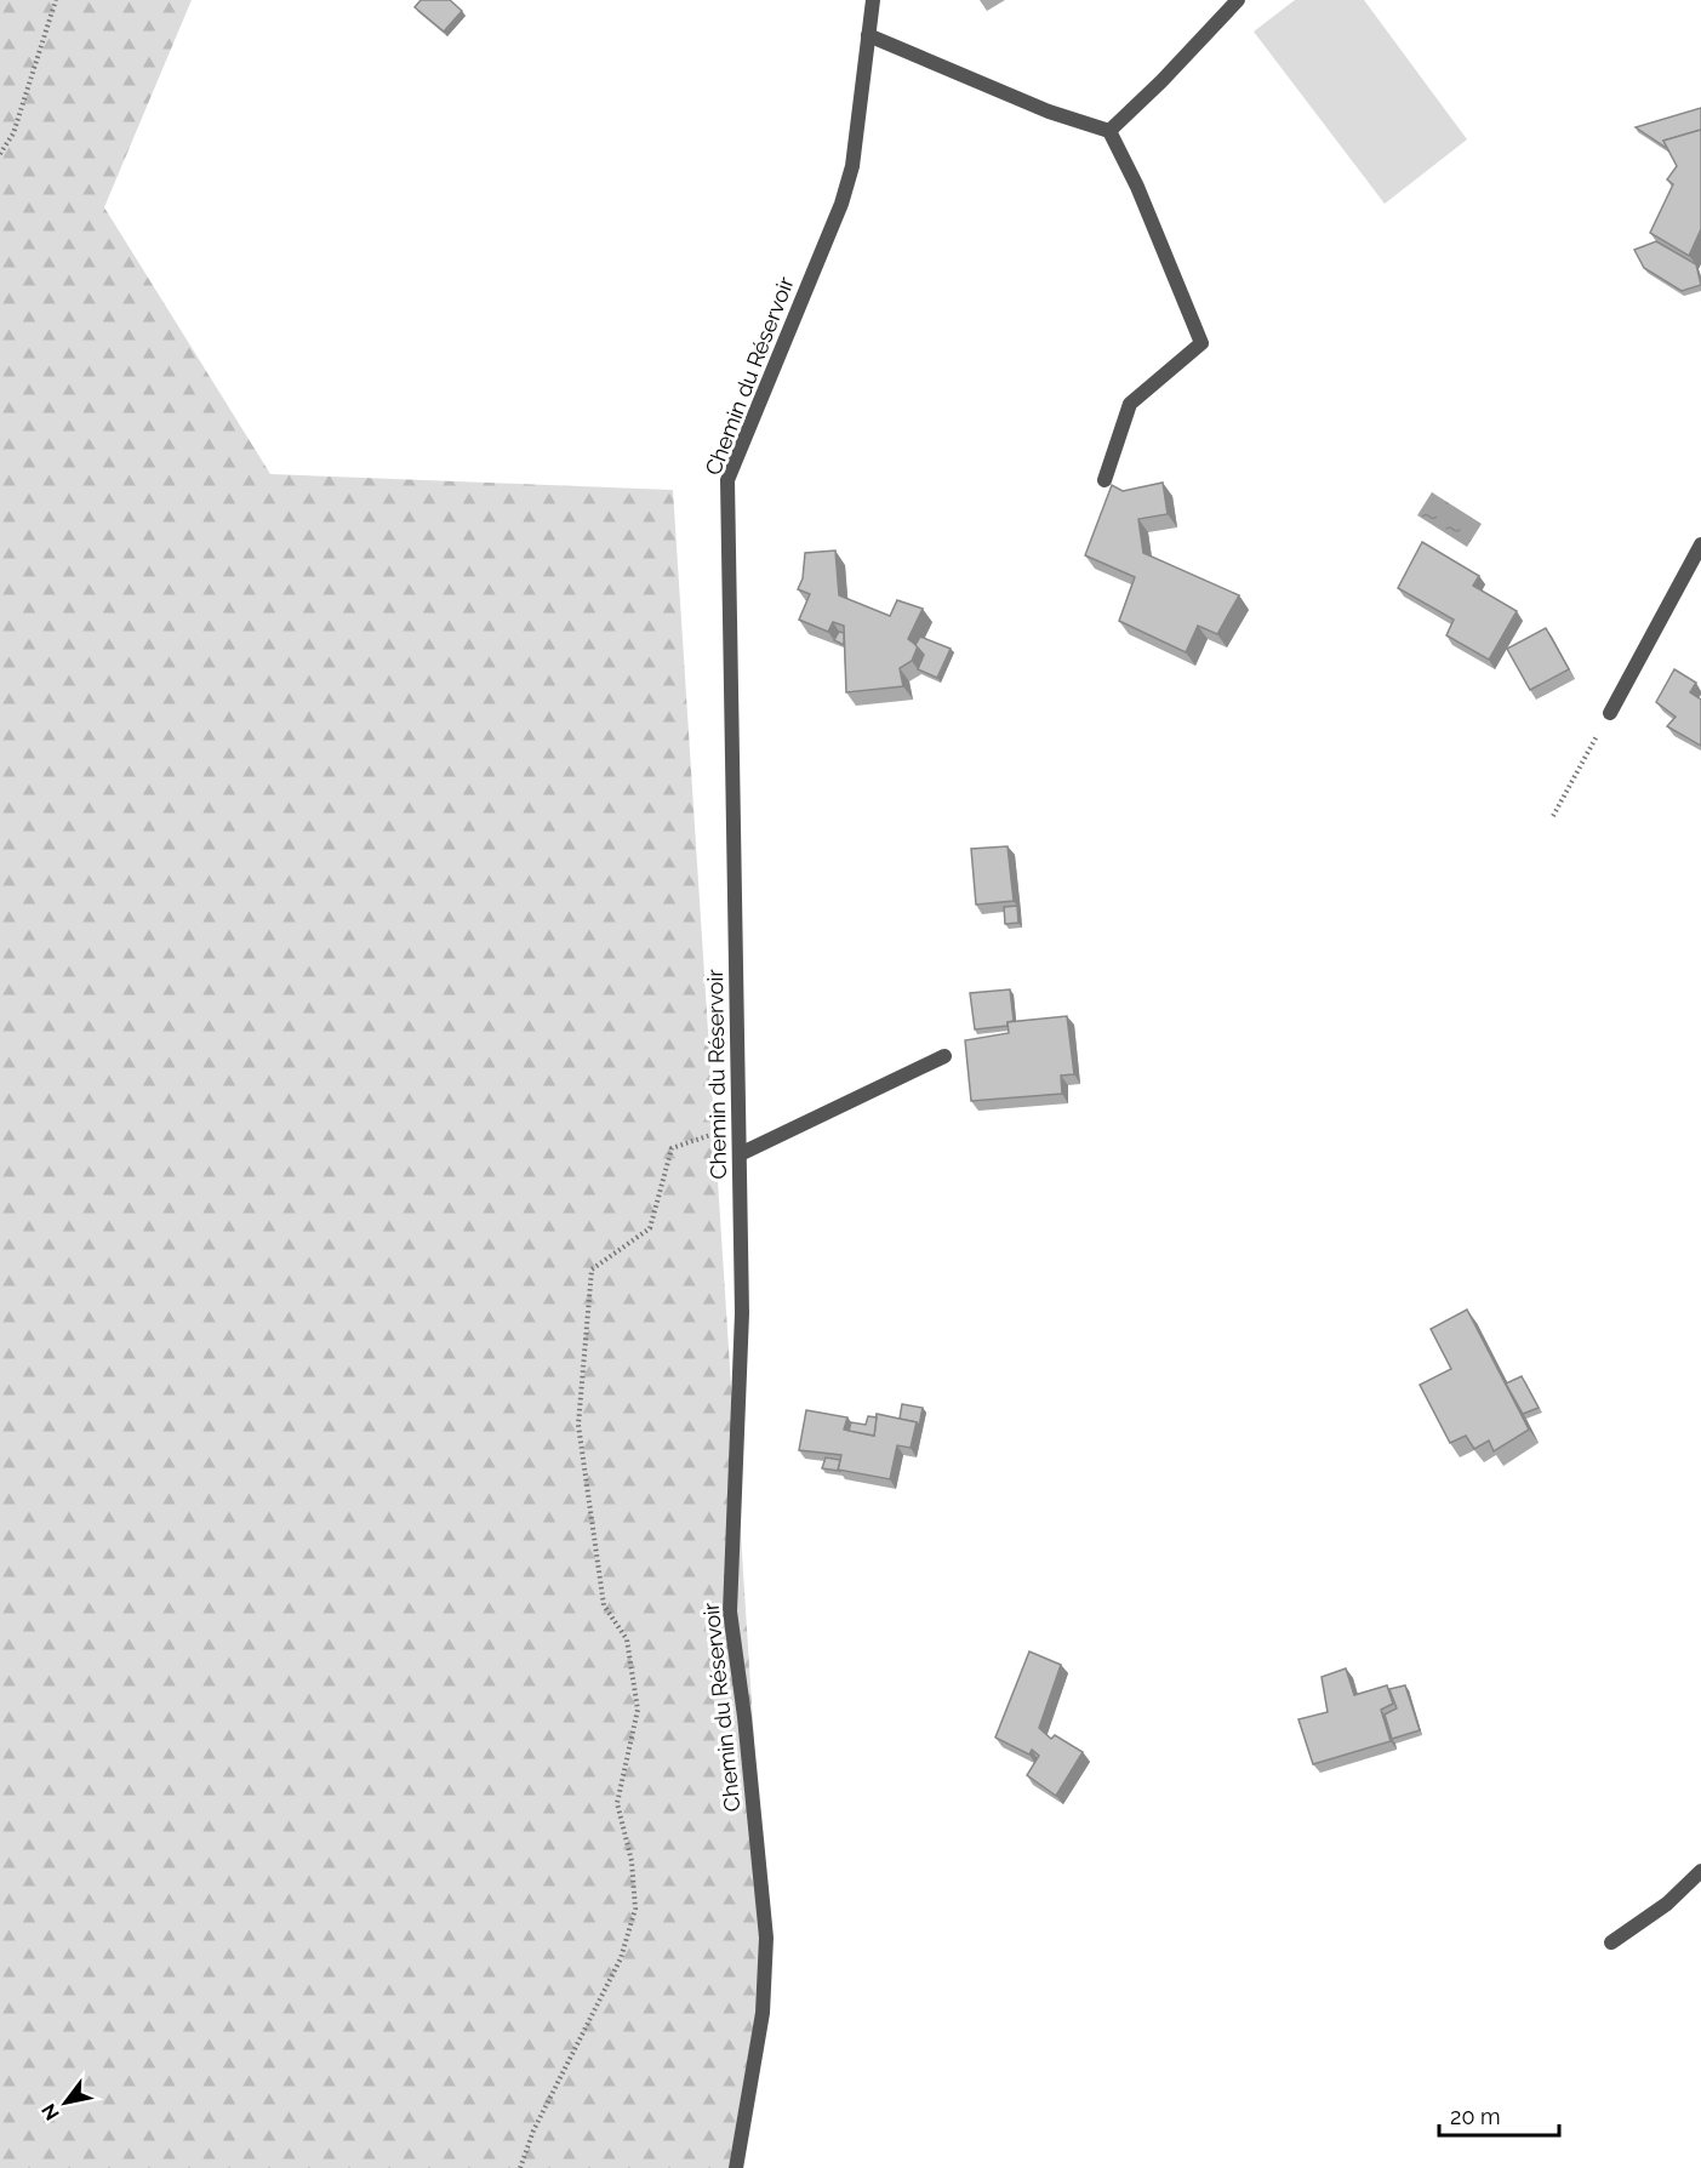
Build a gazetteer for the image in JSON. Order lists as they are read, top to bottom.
{
  "streets": {
    "street": ["Chemin du Réservoir"]
  },
  "scale_bar": "20 m",
  "north": "bottom left"
}
